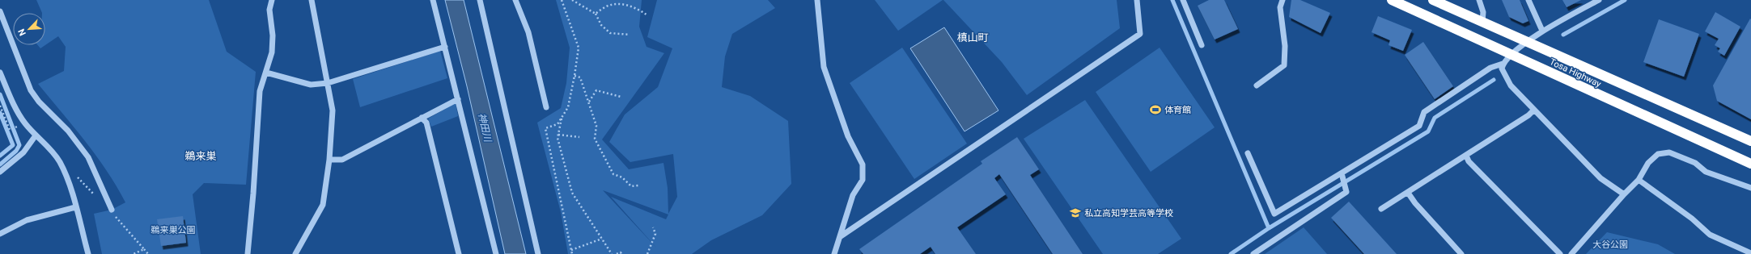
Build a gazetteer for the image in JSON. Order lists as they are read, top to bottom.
{
  "streets": {
    "highway": ["Tosa Highway"]
  },
  "districts": ["槙山町", "鵜来巣"],
  "water": ["神田川"],
  "parks": ["鵜来巣公園", "大谷公園"],
  "places": {
    "sports": ["体育館"],
    "school or university": ["私立高知学芸高等学校"]
  },
  "north": "bottom left"
}
